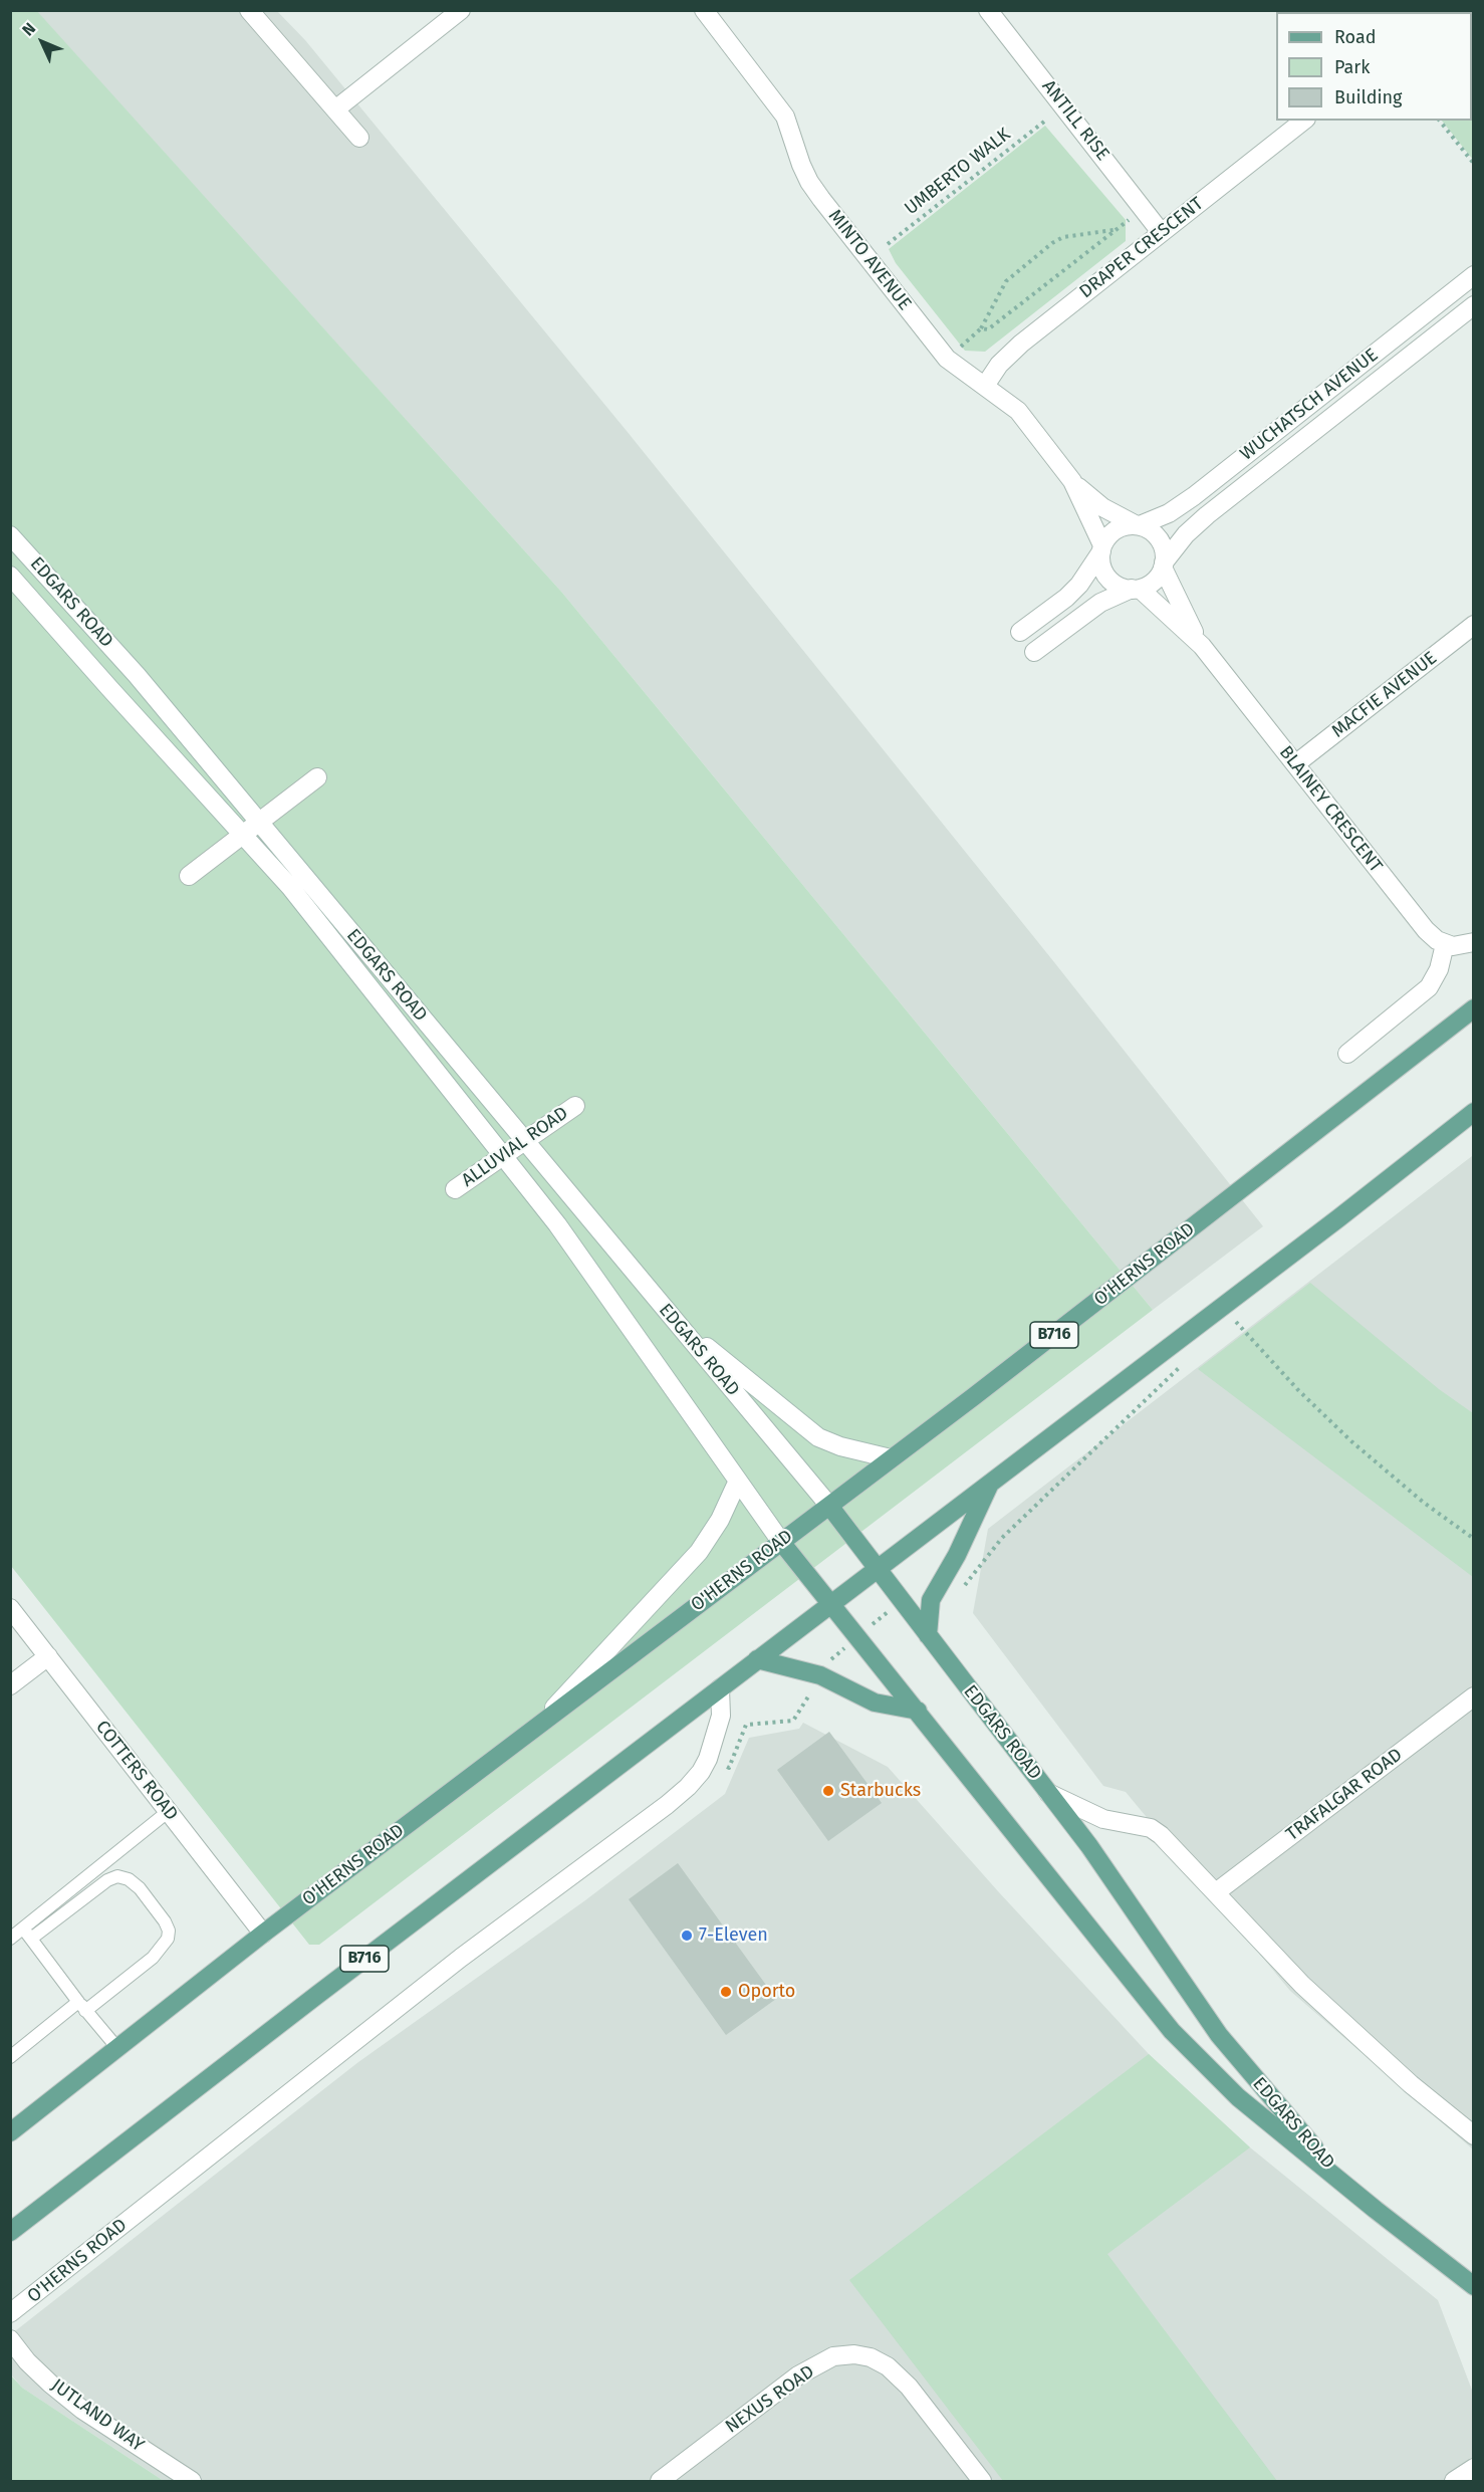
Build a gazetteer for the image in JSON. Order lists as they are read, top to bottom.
{
  "streets": {
    "main road": ["EDGARS ROAD", "O'HERNS ROAD", "B716"],
    "street": [
      "ANTILL RISE",
      "DRAPER CRESCENT",
      "MINTO AVENUE",
      "WUCHATSCH AVENUE",
      "MACFIE AVENUE",
      "BLAINEY CRESCENT",
      "ALLUVIAL ROAD",
      "COTTERS ROAD",
      "TRAFALGAR ROAD",
      "NEXUS ROAD",
      "JUTLAND WAY"
    ],
    "path": ["UMBERTO WALK"]
  },
  "crossings": [
    ["ANTILL RISE", "DRAPER CRESCENT"],
    ["DRAPER CRESCENT", "MINTO AVENUE"],
    ["MINTO AVENUE", "WUCHATSCH AVENUE"],
    ["MINTO AVENUE", "BLAINEY CRESCENT"],
    ["WUCHATSCH AVENUE", "BLAINEY CRESCENT"],
    ["EDGARS ROAD", "ALLUVIAL ROAD"],
    ["EDGARS ROAD", "O'HERNS ROAD"],
    ["EDGARS ROAD", "B716"],
    ["MACFIE AVENUE", "BLAINEY CRESCENT"],
    ["O'HERNS ROAD", "B716"],
    ["O'HERNS ROAD", "COTTERS ROAD"]
  ],
  "places": ["Starbucks", "7-Eleven", "Oporto"],
  "legend": ["Road", "Park", "Building"],
  "north": "top left"
}
